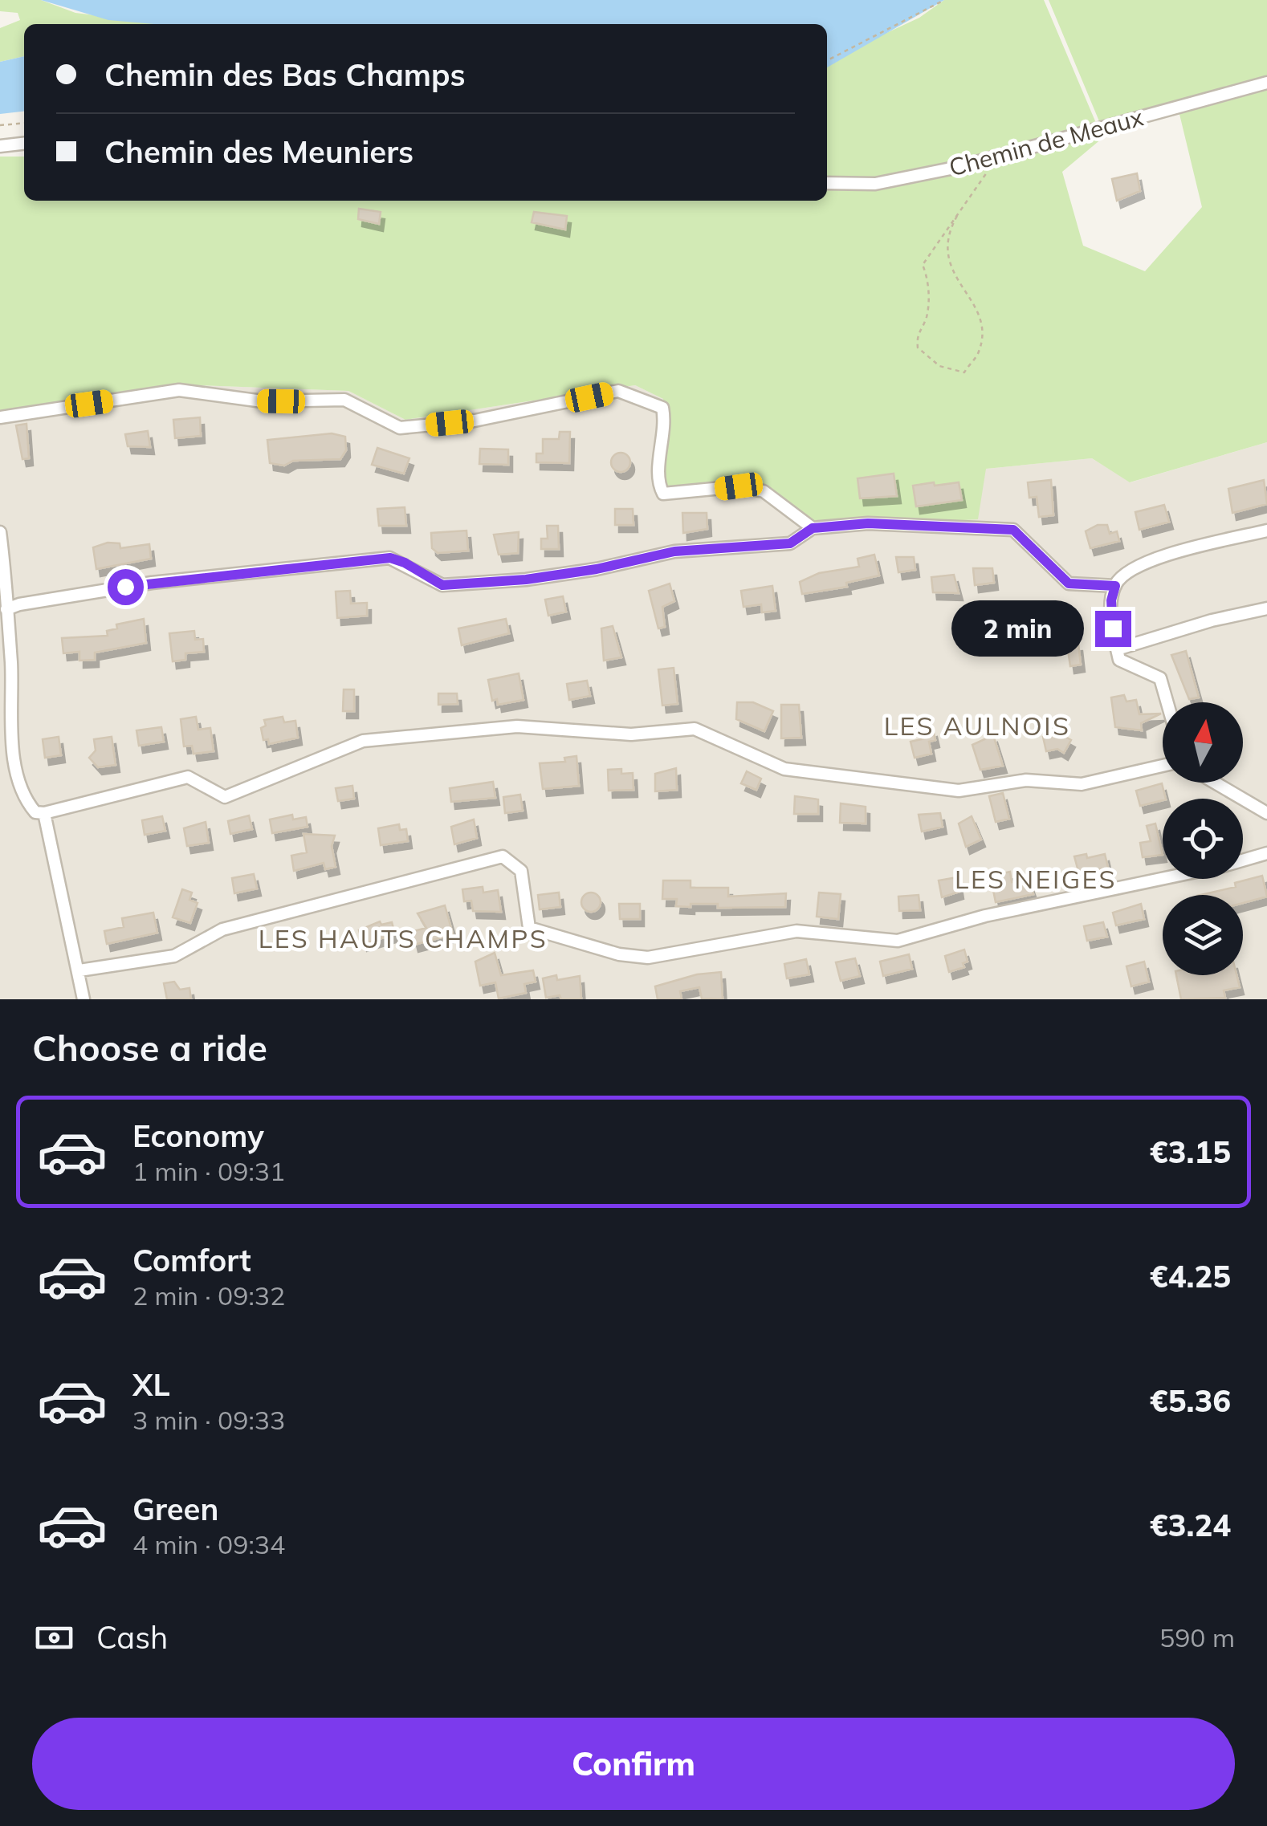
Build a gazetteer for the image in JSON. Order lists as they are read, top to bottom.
{
  "streets": {
    "street": ["Chemin de Meaux"]
  },
  "districts": ["LES AULNOIS", "LES NEIGES", "LES HAUTS CHAMPS"],
  "north": "top",
  "page": {
    "banner": ["Chemin des Bas Champs", "Chemin des Meuniers"],
    "bubble": "2 min",
    "heading": "Choose a ride",
    "list": [
      {
        "name": "Economy",
        "note": "1 min · 09:31",
        "value": "€3.15"
      },
      {
        "name": "Comfort",
        "note": "2 min · 09:32",
        "value": "€4.25"
      },
      {
        "name": "XL",
        "note": "3 min · 09:33",
        "value": "€5.36"
      },
      {
        "name": "Green",
        "note": "4 min · 09:34",
        "value": "€3.24"
      }
    ],
    "pay": ["Cash", "590 m"],
    "buttons": "Confirm"
  }
}
